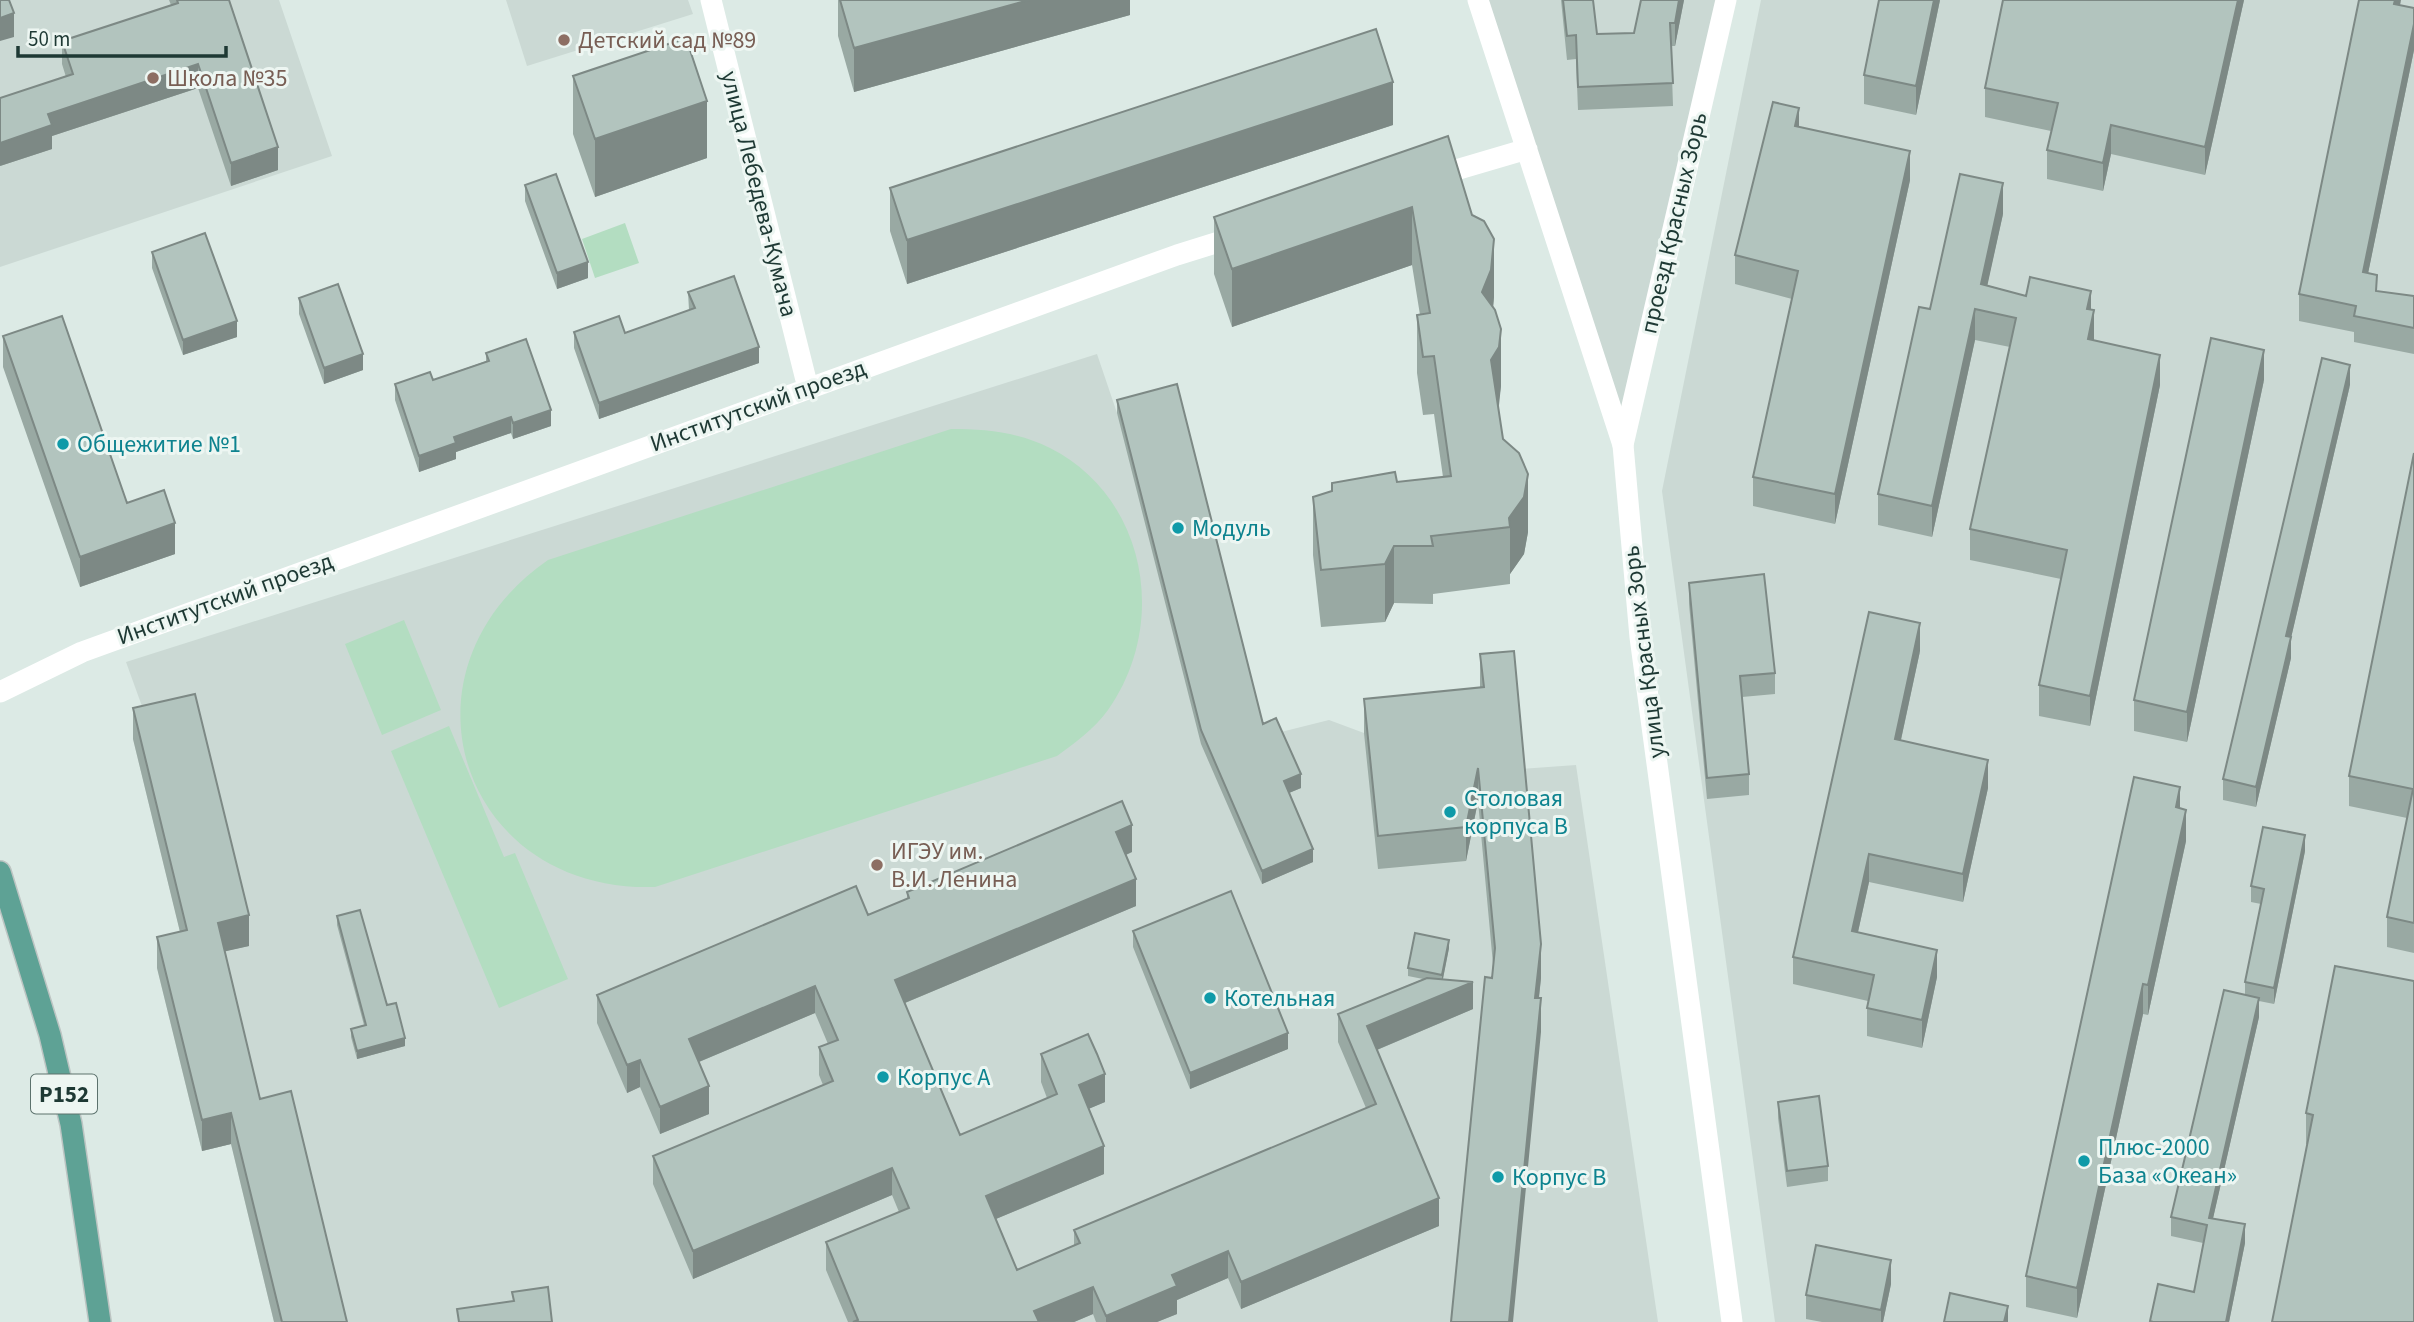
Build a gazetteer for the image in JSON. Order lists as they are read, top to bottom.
{
  "streets": {
    "main road": ["Р152"],
    "street": [
      "улица Лебедева-Кумача",
      "проезд Красных Зорь",
      "Институтский проезд",
      "улица Красных Зорь"
    ]
  },
  "crossings": [
    ["улица Лебедева-Кумача", "Институтский проезд"],
    ["проезд Красных Зорь", "улица Красных Зорь"]
  ],
  "places": [
    "Детский сад №89",
    "Школа №35",
    "Общежитие №1",
    "Модуль",
    "Столовая корпуса В",
    "ИГЭУ им. В.И. Ленина",
    "Котельная",
    "Корпус А",
    "Плюс-2000 База «Океан»",
    "Корпус В"
  ],
  "scale_bar": "50 m"
}
